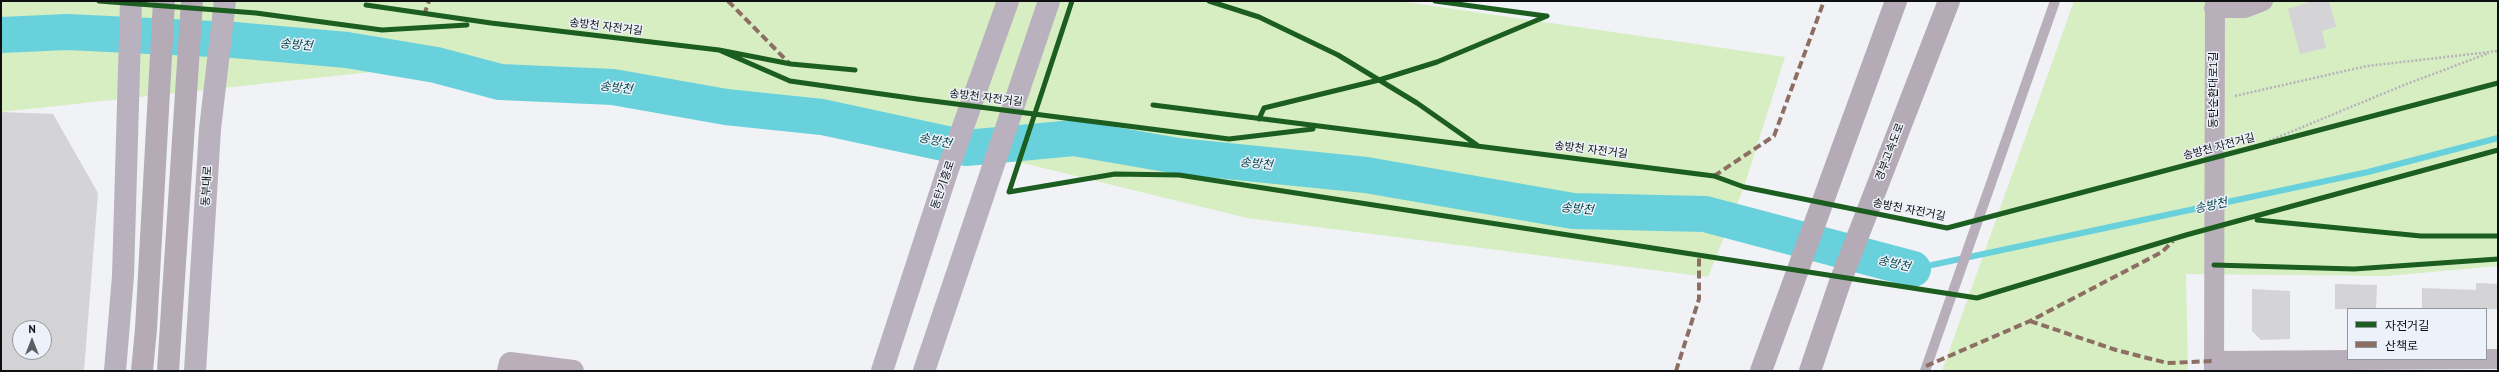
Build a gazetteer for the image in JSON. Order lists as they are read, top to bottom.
{
  "streets": {
    "highway": ["경부고속도로"],
    "main road": ["동탄기흥로", "동부대로"],
    "street": ["동탄순환대로1길"],
    "cycle path": ["송방천 자전거길"]
  },
  "water": ["송방천"],
  "legend": ["자전거길", "산책로"],
  "north": "top"
}
